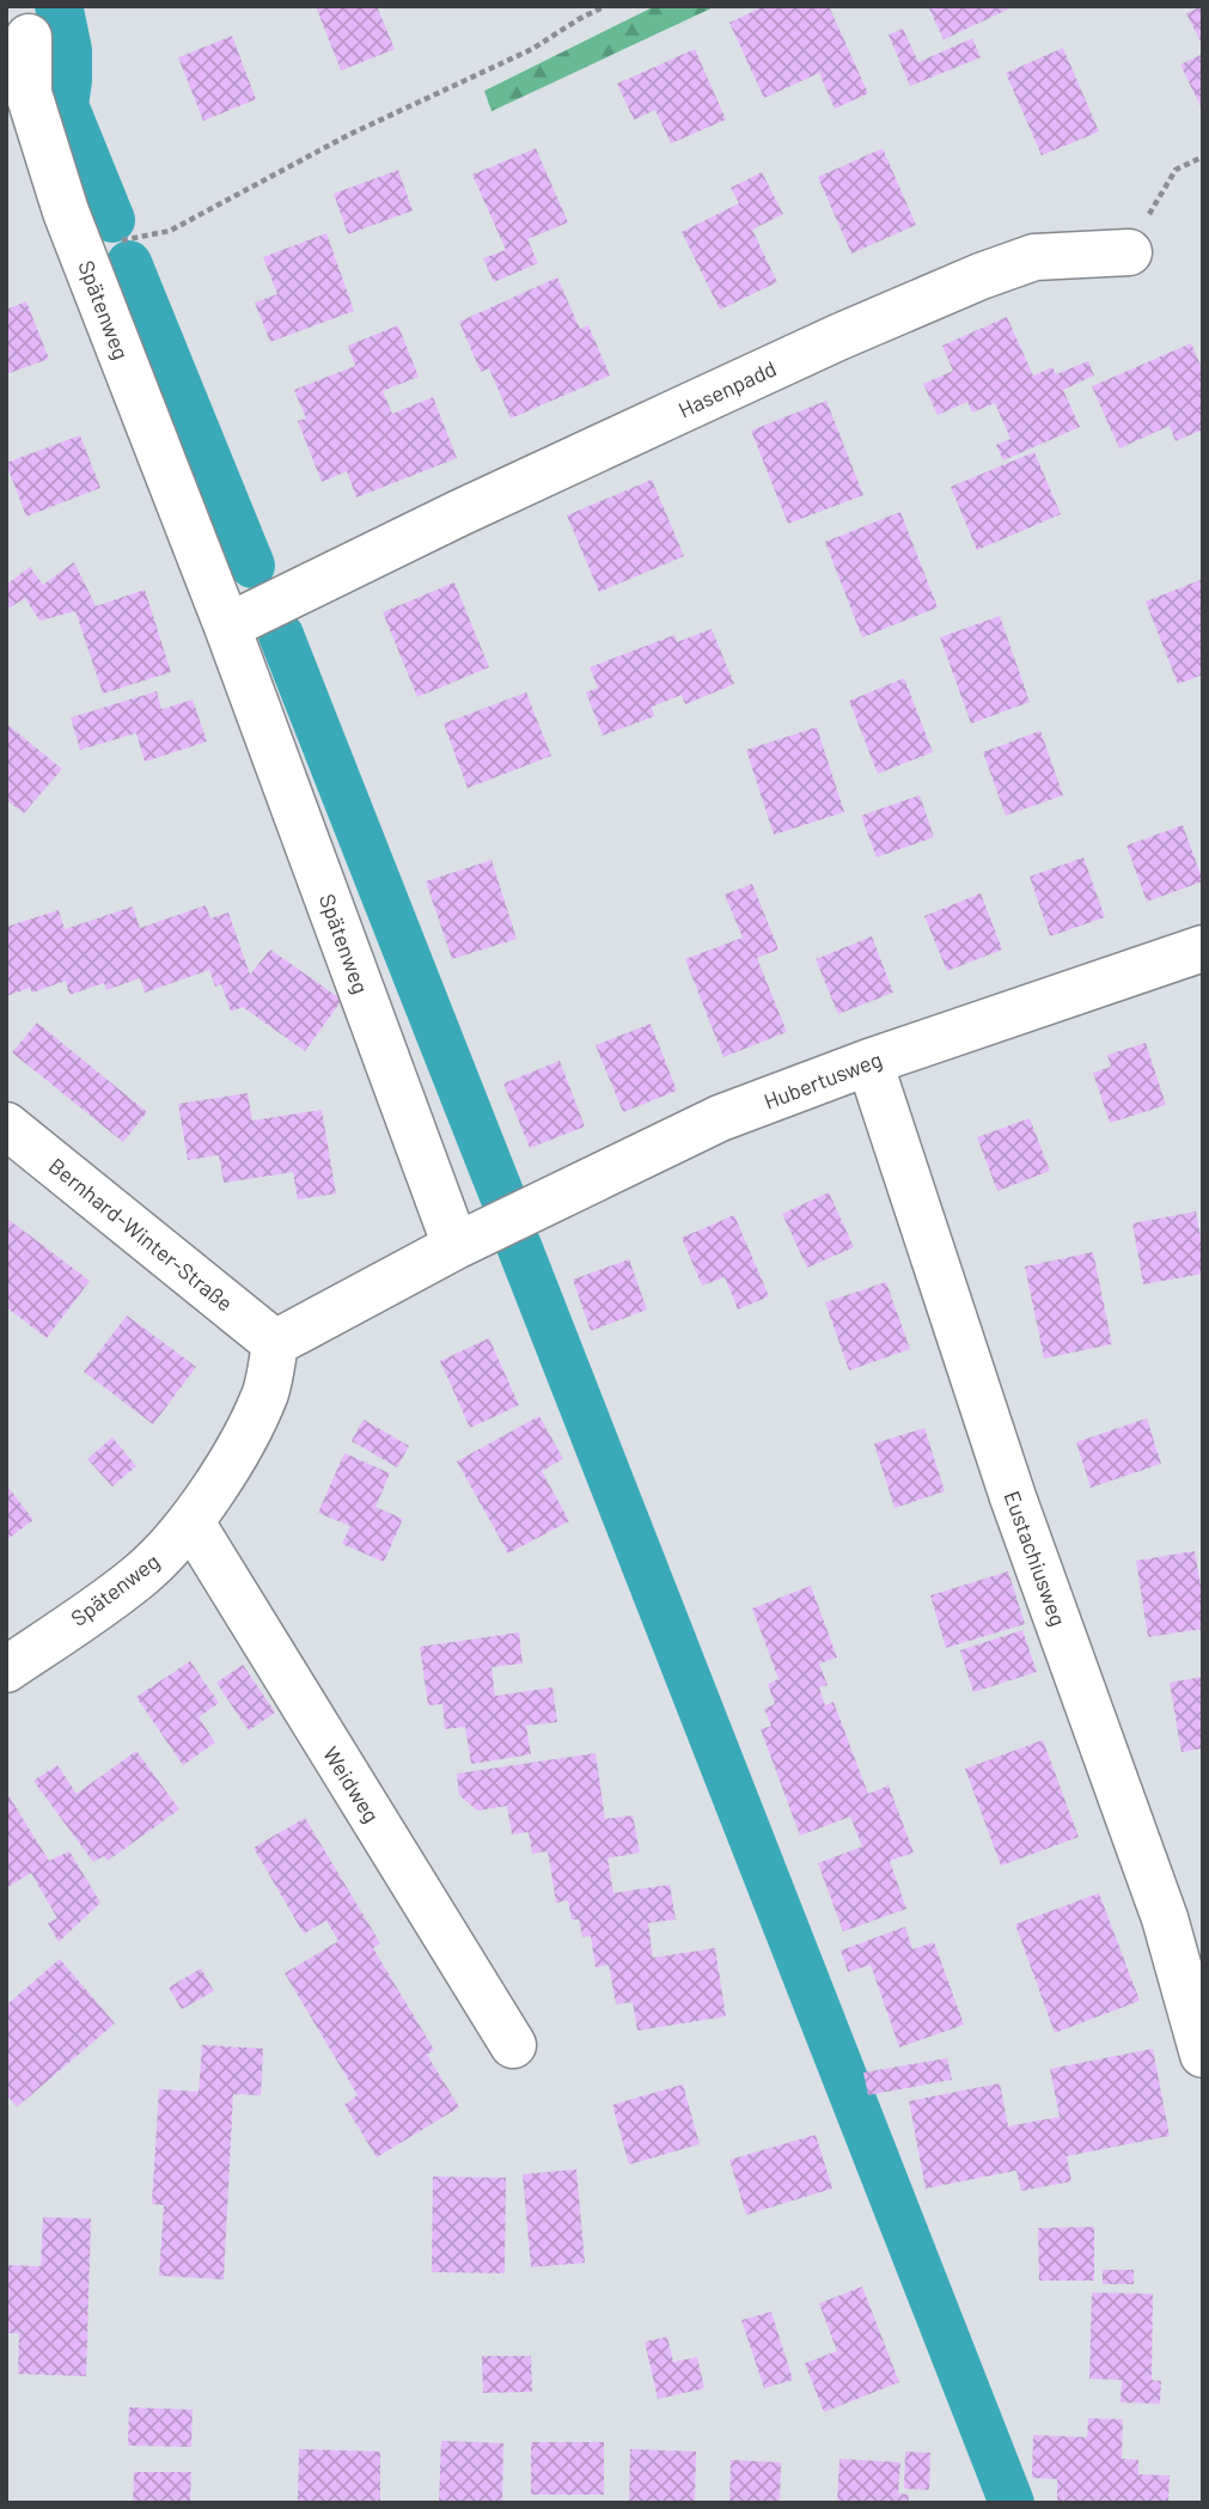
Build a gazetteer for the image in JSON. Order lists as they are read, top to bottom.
{
  "streets": {
    "street": [
      "Spätenweg",
      "Hasenpadd",
      "Hubertusweg",
      "Bernhard-Winter-Straße",
      "Eustachiusweg",
      "Weidweg"
    ]
  },
  "crossings": [
    ["Spätenweg", "Hasenpadd"],
    ["Spätenweg", "Hubertusweg"],
    ["Spätenweg", "Bernhard-Winter-Straße"],
    ["Spätenweg", "Weidweg"],
    ["Hubertusweg", "Eustachiusweg"]
  ]
}
